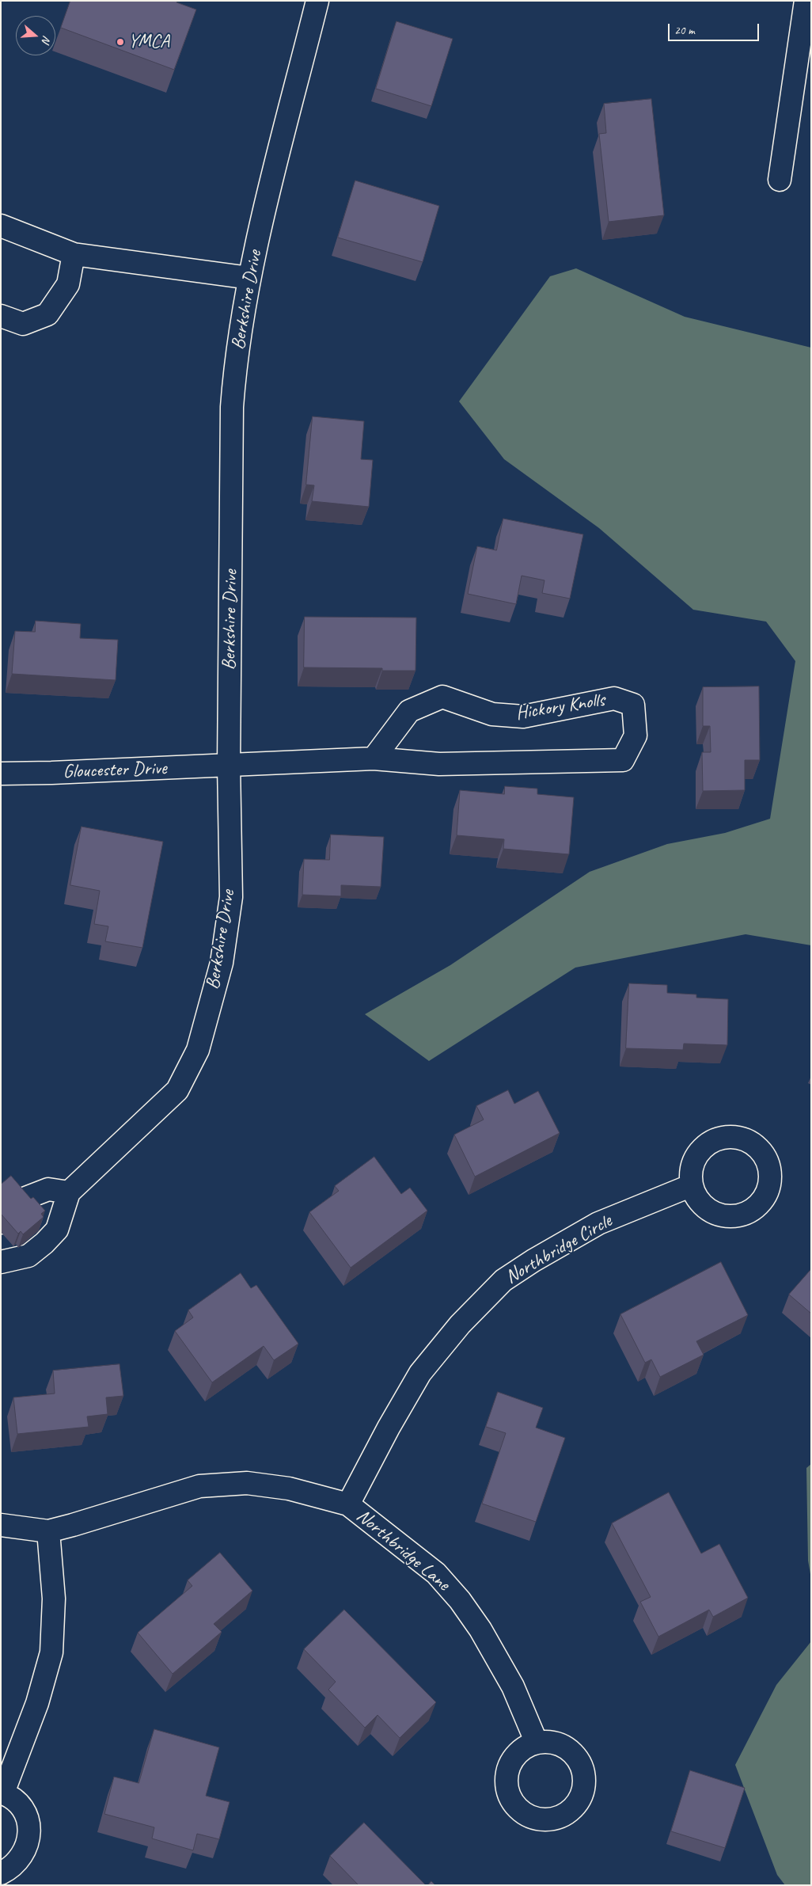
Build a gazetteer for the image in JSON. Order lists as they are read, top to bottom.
{
  "streets": {
    "street": [
      "Berkshire Drive",
      "Hickory Knolls",
      "Gloucester Drive",
      "Northbridge Circle",
      "Northbridge Lane"
    ]
  },
  "crossings": [
    ["Berkshire Drive", "Hickory Knolls"],
    ["Berkshire Drive", "Gloucester Drive"],
    ["Hickory Knolls", "Gloucester Drive"],
    ["Northbridge Circle", "Northbridge Lane"]
  ],
  "places": ["YMCA"],
  "scale_bar": "20 m",
  "north": "right"
}
